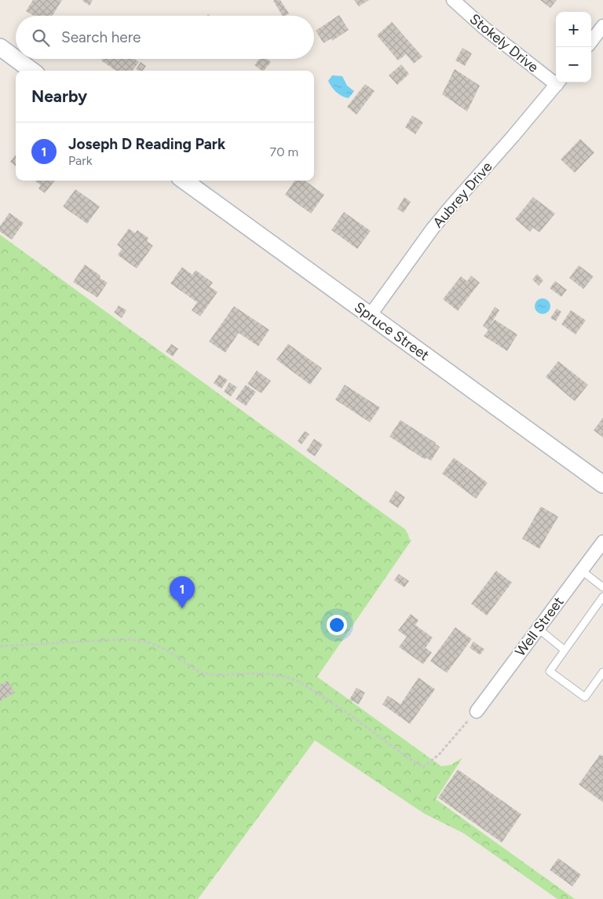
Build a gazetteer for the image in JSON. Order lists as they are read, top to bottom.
{
  "streets": {
    "street": [
      "Stokely Drive",
      "Aubrey Drive",
      "Spruce Street",
      "Well Street"
    ]
  },
  "crossings": [
    ["Aubrey Drive", "Spruce Street"]
  ],
  "page": {
    "map_buttons": ["+", "−"],
    "search": "Search here",
    "heading": "Nearby",
    "list": [
      {
        "mark": "1",
        "name": "Joseph D Reading Park",
        "note": "Park",
        "value": "70 m"
      }
    ],
    "pins": "1"
  }
}
